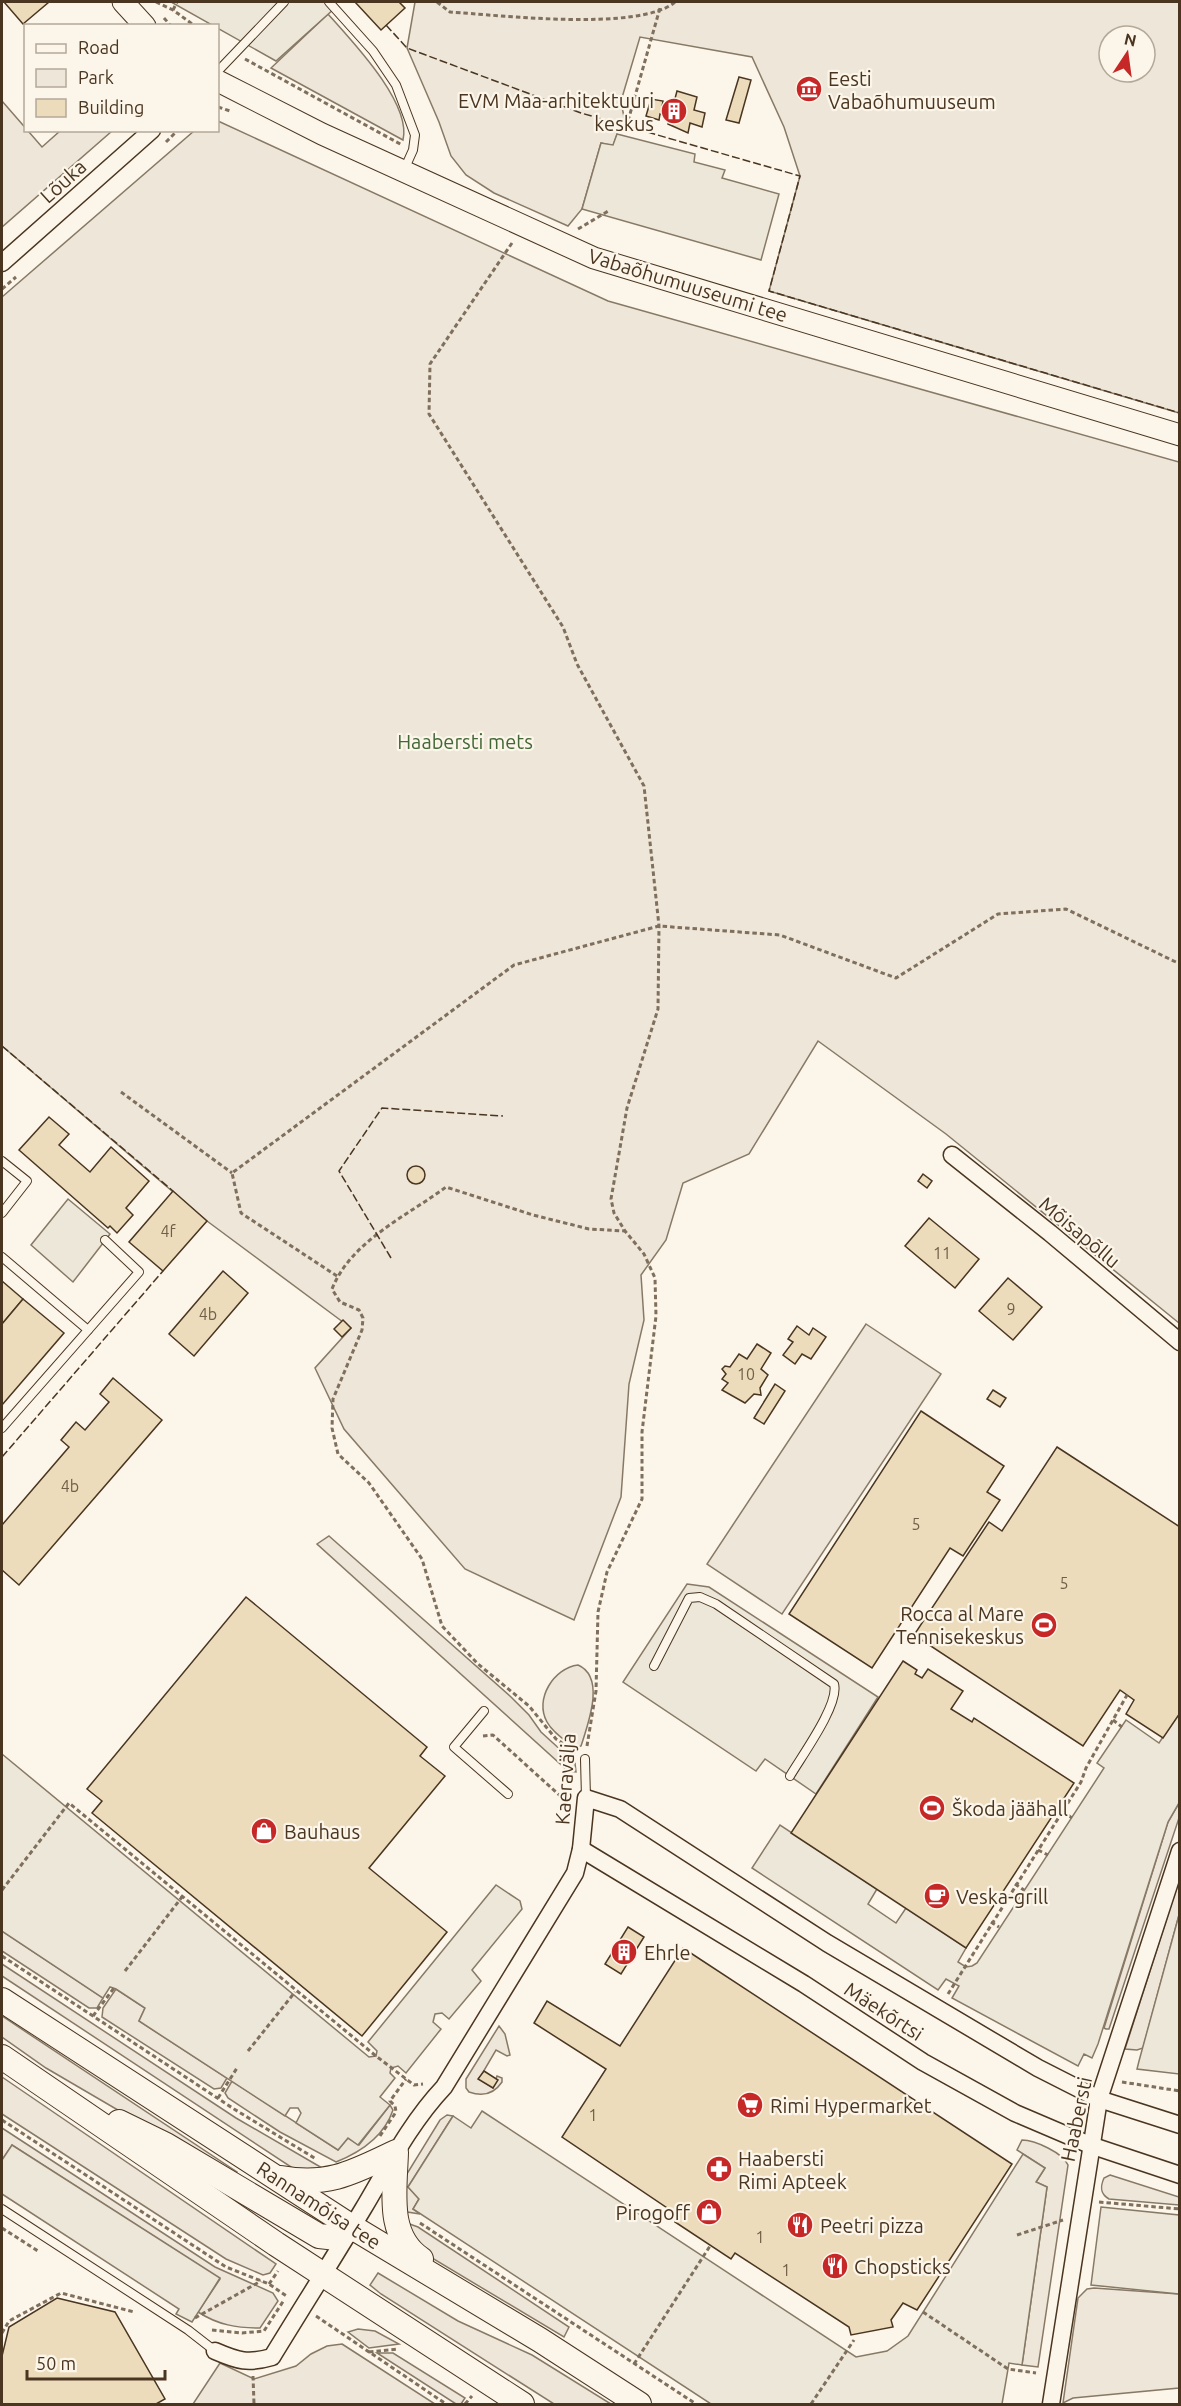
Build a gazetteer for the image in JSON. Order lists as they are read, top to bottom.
{
  "streets": {
    "main road": ["Rannamõisa tee"],
    "street": [
      "Lõuka",
      "Vabaõhumuuseumi tee",
      "Mõisapõllu",
      "Kaeravälja",
      "Mäekõrtsi",
      "Haabersti"
    ]
  },
  "crossings": [
    ["Kaeravälja", "Mäekõrtsi"],
    ["Kaeravälja", "Rannamõisa tee"],
    ["Mäekõrtsi", "Haabersti"]
  ],
  "parks": ["Haabersti mets"],
  "places": {
    "museum": ["Eesti Vabaõhumuuseum"],
    "building": ["EVM Maa-arhitektuuri keskus", "Ehrle"],
    "sports": ["Rocca al Mare Tennisekeskus", "Škoda jäähall"],
    "shop": ["Bauhaus", "Pirogoff"],
    "cafe": ["Veska-grill"],
    "supermarket": ["Rimi Hypermarket"],
    "pharmacy": ["Haabersti Rimi Apteek"],
    "restaurant": ["Peetri pizza", "Chopsticks"]
  },
  "house_numbers": [
    "4f",
    "11",
    "9",
    "4b",
    "10",
    "4b",
    "5",
    "5",
    "1",
    "1",
    "1"
  ],
  "legend": ["Road", "Park", "Building"],
  "scale_bar": "50 m",
  "north": "top"
}
